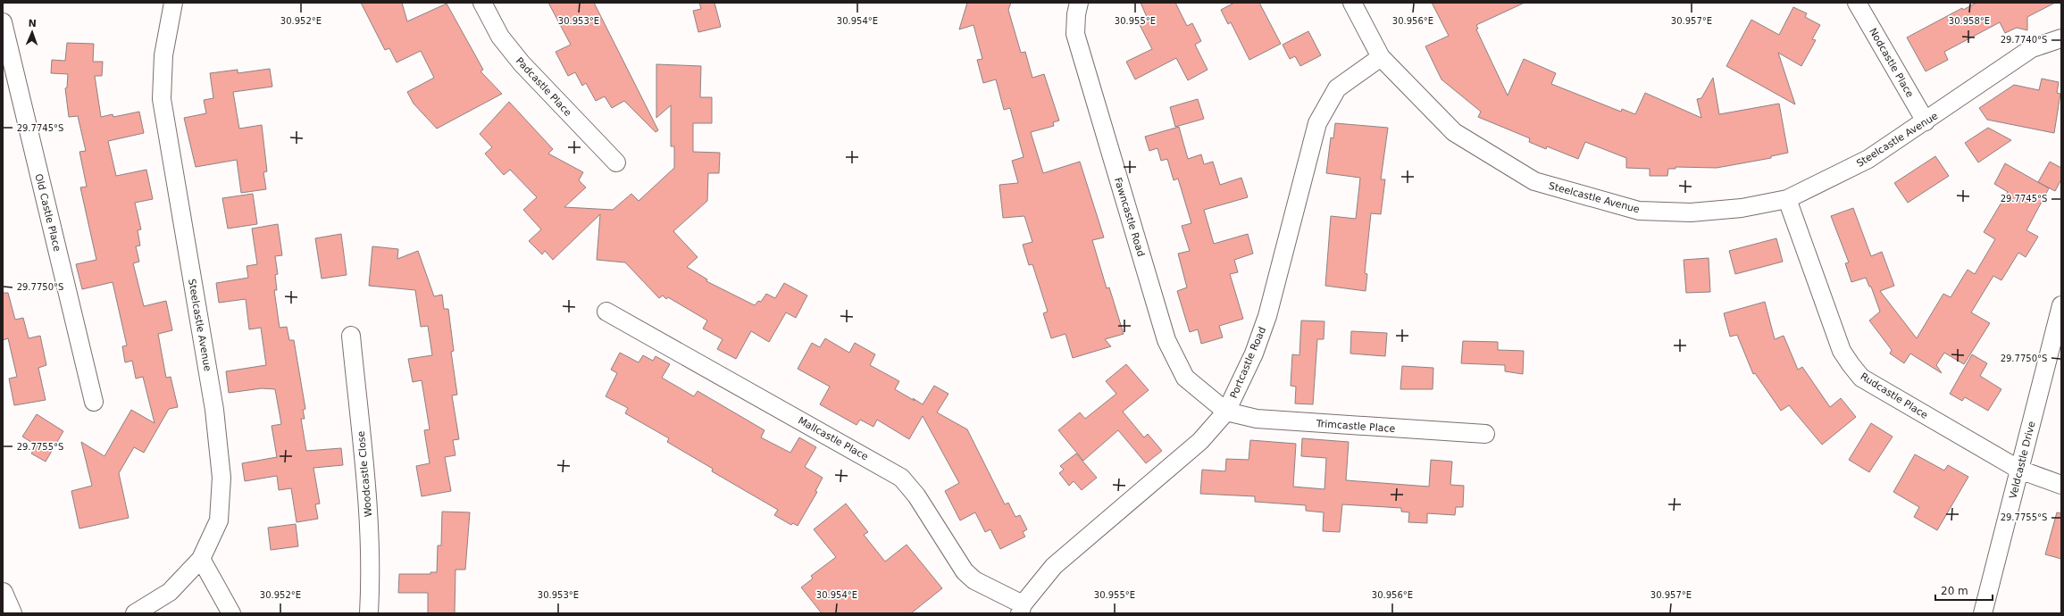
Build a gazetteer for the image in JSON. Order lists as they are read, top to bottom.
{
  "streets": {
    "street": [
      "Nodcastle Place",
      "Padcastle Place",
      "Steelcastle Avenue",
      "Old Castle Place",
      "Fawncastle Road",
      "Portcastle Road",
      "Rudcastle Place",
      "Trimcastle Place",
      "Mallcastle Place",
      "Veldcastle Drive",
      "Woodcastle Close"
    ]
  },
  "crossings": [
    ["Nodcastle Place", "Steelcastle Avenue"],
    ["Steelcastle Avenue", "Portcastle Road"],
    ["Steelcastle Avenue", "Rudcastle Place"],
    ["Fawncastle Road", "Portcastle Road"],
    ["Fawncastle Road", "Trimcastle Place"],
    ["Portcastle Road", "Trimcastle Place"],
    ["Portcastle Road", "Mallcastle Place"],
    ["Rudcastle Place", "Veldcastle Drive"]
  ],
  "scale_bar": "20 m",
  "north": "top",
  "coordinates": [
    "30.952°E",
    "30.953°E",
    "30.954°E",
    "30.955°E",
    "30.956°E",
    "30.957°E",
    "30.958°E",
    "29.7740°S",
    "29.7745°S",
    "29.7750°S",
    "29.7755°S"
  ]
}
